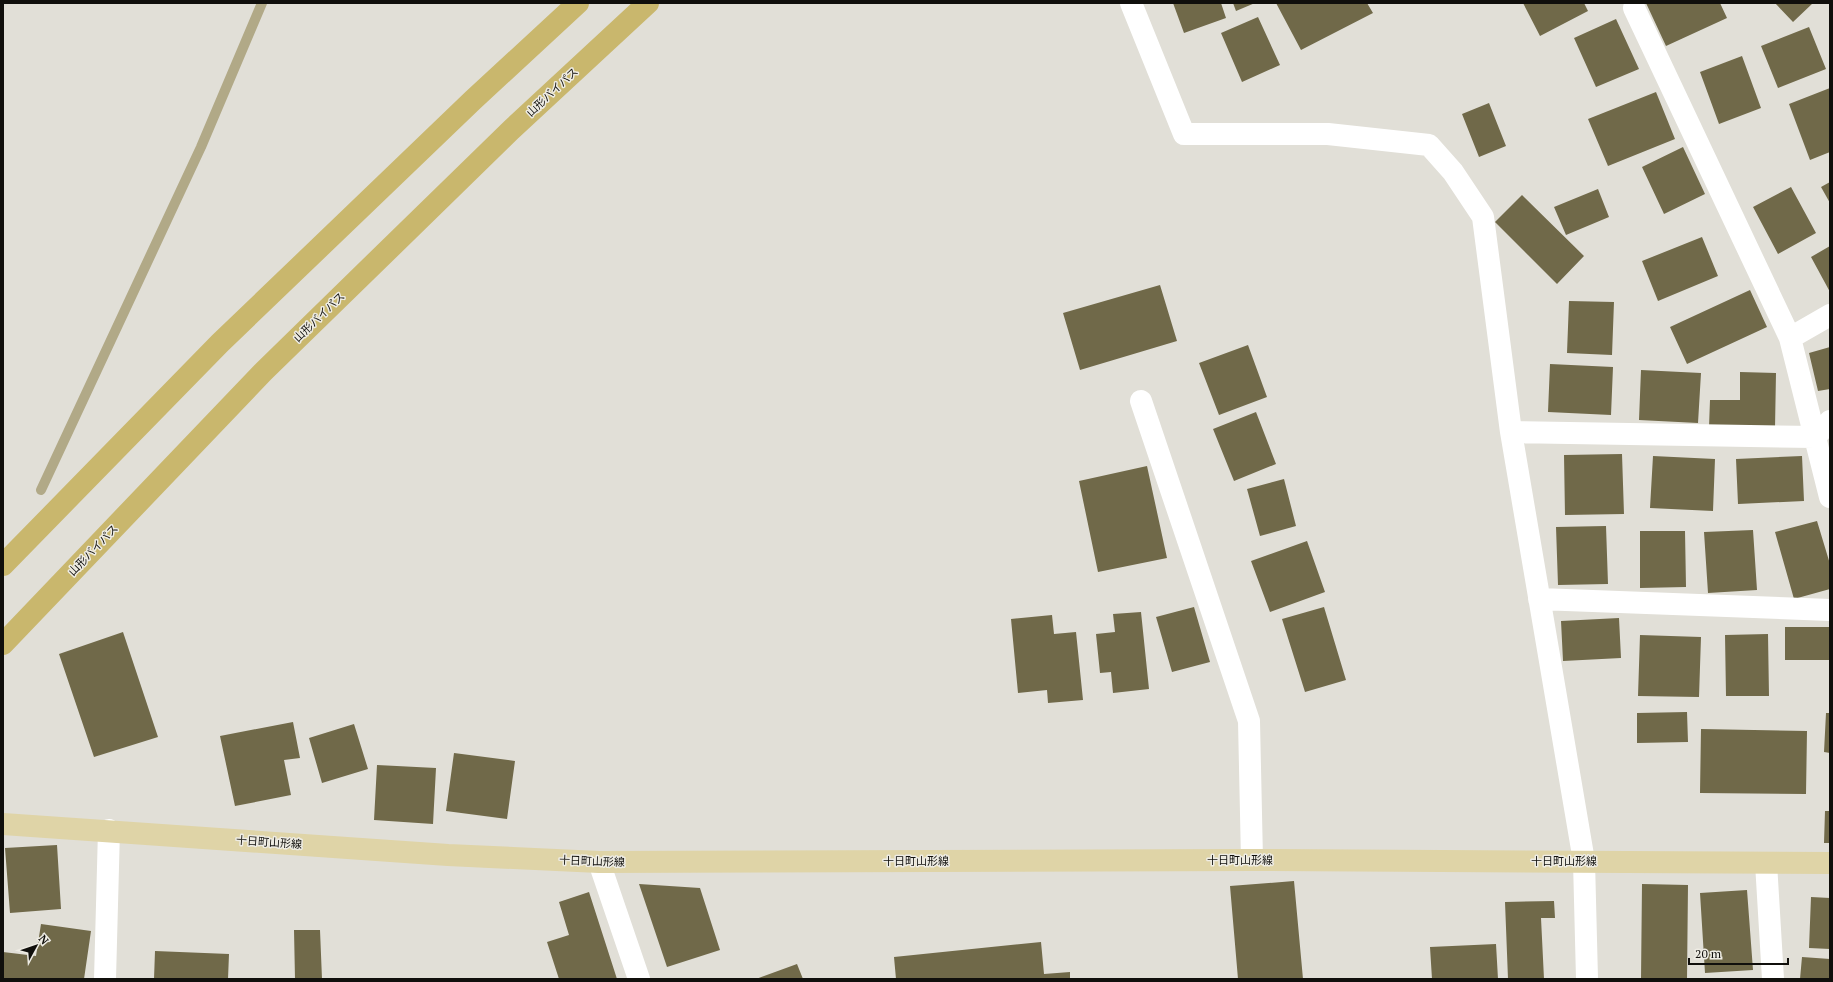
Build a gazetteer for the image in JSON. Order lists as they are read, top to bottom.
{
  "streets": {
    "highway": ["山形バイパス"],
    "main road": ["十日町山形線"]
  },
  "scale_bar": "20 m",
  "north": "top right"
}
